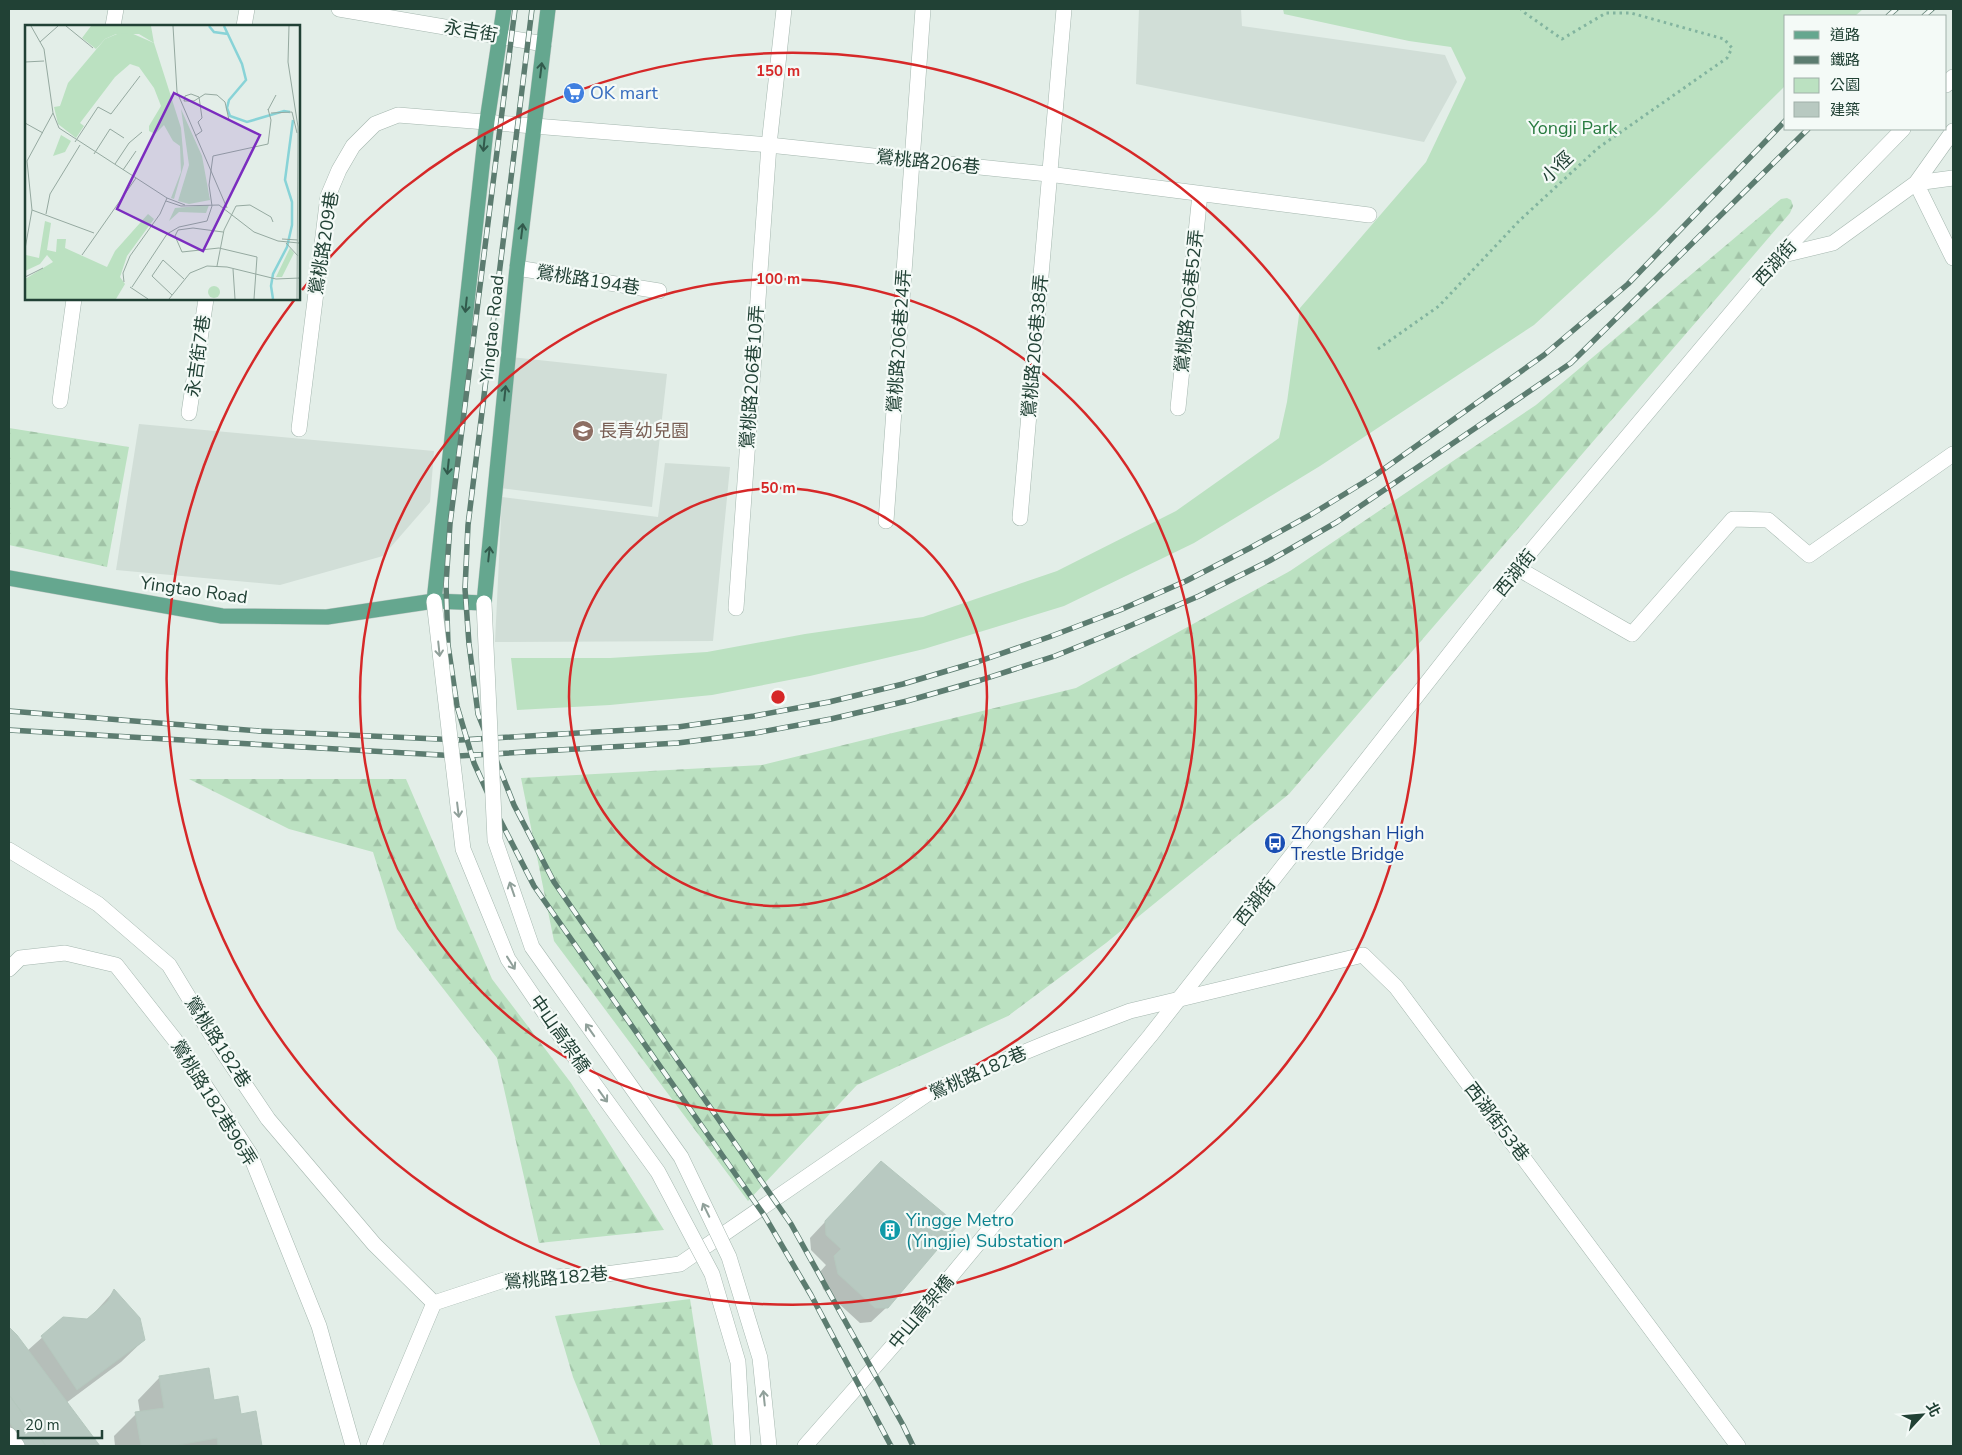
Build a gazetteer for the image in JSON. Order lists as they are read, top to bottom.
{
  "streets": {
    "main road": ["Yingtao Road"],
    "street": [
      "永吉街",
      "鶯桃路206巷",
      "鶯桃路209巷",
      "西湖街",
      "鶯桃路194巷",
      "鶯桃路206巷52弄",
      "鶯桃路206巷24弄",
      "鶯桃路206巷38弄",
      "永吉街7巷",
      "鶯桃路206巷10弄",
      "中山高架橋",
      "鶯桃路182巷",
      "鶯桃路182巷96弄",
      "西湖街53巷"
    ],
    "path": ["小徑"]
  },
  "crossings": [
    ["永吉街", "Yingtao Road"],
    ["鶯桃路206巷", "鶯桃路209巷"],
    ["鶯桃路206巷", "鶯桃路206巷52弄"],
    ["鶯桃路206巷", "Yingtao Road"],
    ["鶯桃路206巷", "鶯桃路206巷24弄"],
    ["鶯桃路206巷", "鶯桃路206巷38弄"],
    ["鶯桃路206巷", "鶯桃路206巷10弄"],
    ["鶯桃路209巷", "Yingtao Road"],
    ["西湖街", "中山高架橋"],
    ["西湖街", "鶯桃路182巷"],
    ["西湖街", "西湖街53巷"],
    ["鶯桃路194巷", "Yingtao Road"],
    ["Yingtao Road", "中山高架橋"],
    ["鶯桃路182巷", "西湖街53巷"]
  ],
  "parks": ["Yongji Park"],
  "places": {
    "supermarket": ["OK mart"],
    "school or university": ["長青幼兒園"],
    "bus stop": ["Zhongshan High Trestle Bridge"],
    "building": ["Yingge Metro (Yingjie) Substation"]
  },
  "legend": [
    "道路",
    "鐵路",
    "公園",
    "建築"
  ],
  "scale_bar": "20 m",
  "north": "top right",
  "rings": ["150 m", "100 m", "50 m"]
}
